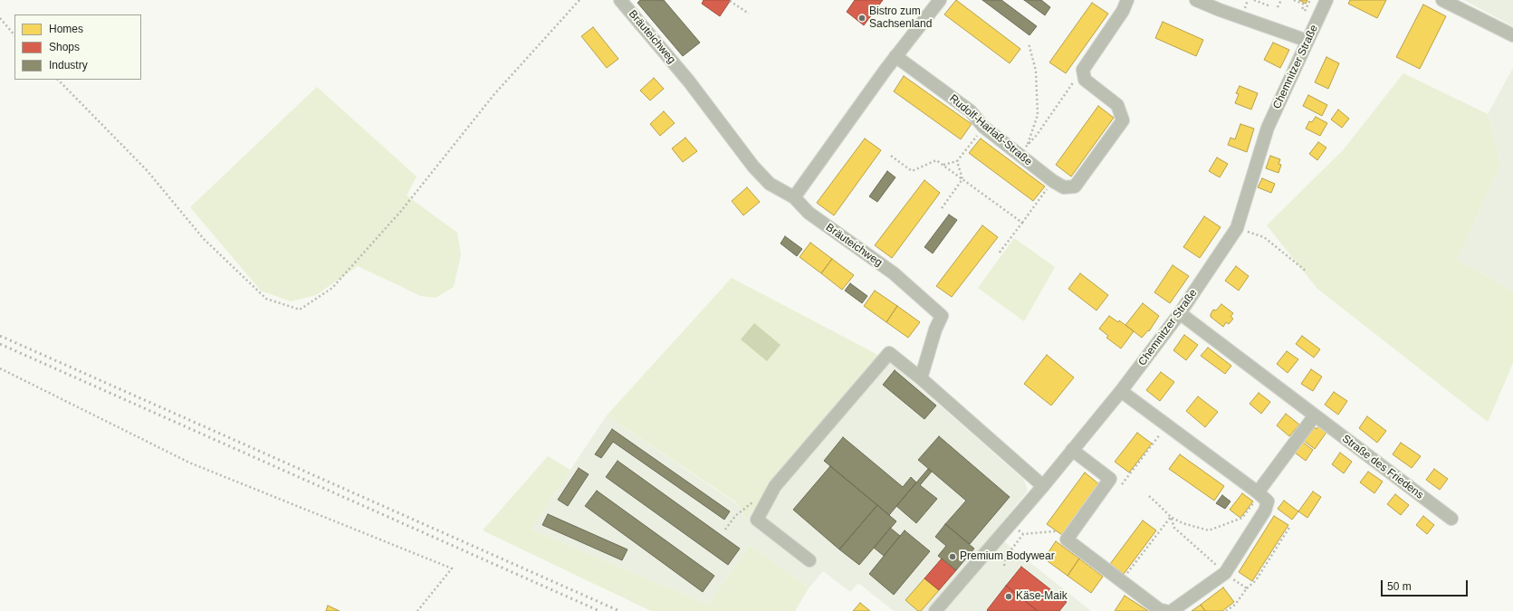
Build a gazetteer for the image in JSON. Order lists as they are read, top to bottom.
{
  "streets": {
    "street": [
      "Bräuteichweg",
      "Chemnitzer Straße",
      "Rudolf-Harlaß-Straße",
      "Straße des Friedens"
    ]
  },
  "crossings": [
    ["Chemnitzer Straße", "Straße des Friedens"]
  ],
  "places": ["Bistro zum Sachsenland", "Premium Bodywear", "Käse-Maik"],
  "legend": ["Homes", "Shops", "Industry"],
  "scale_bar": "50 m"
}
